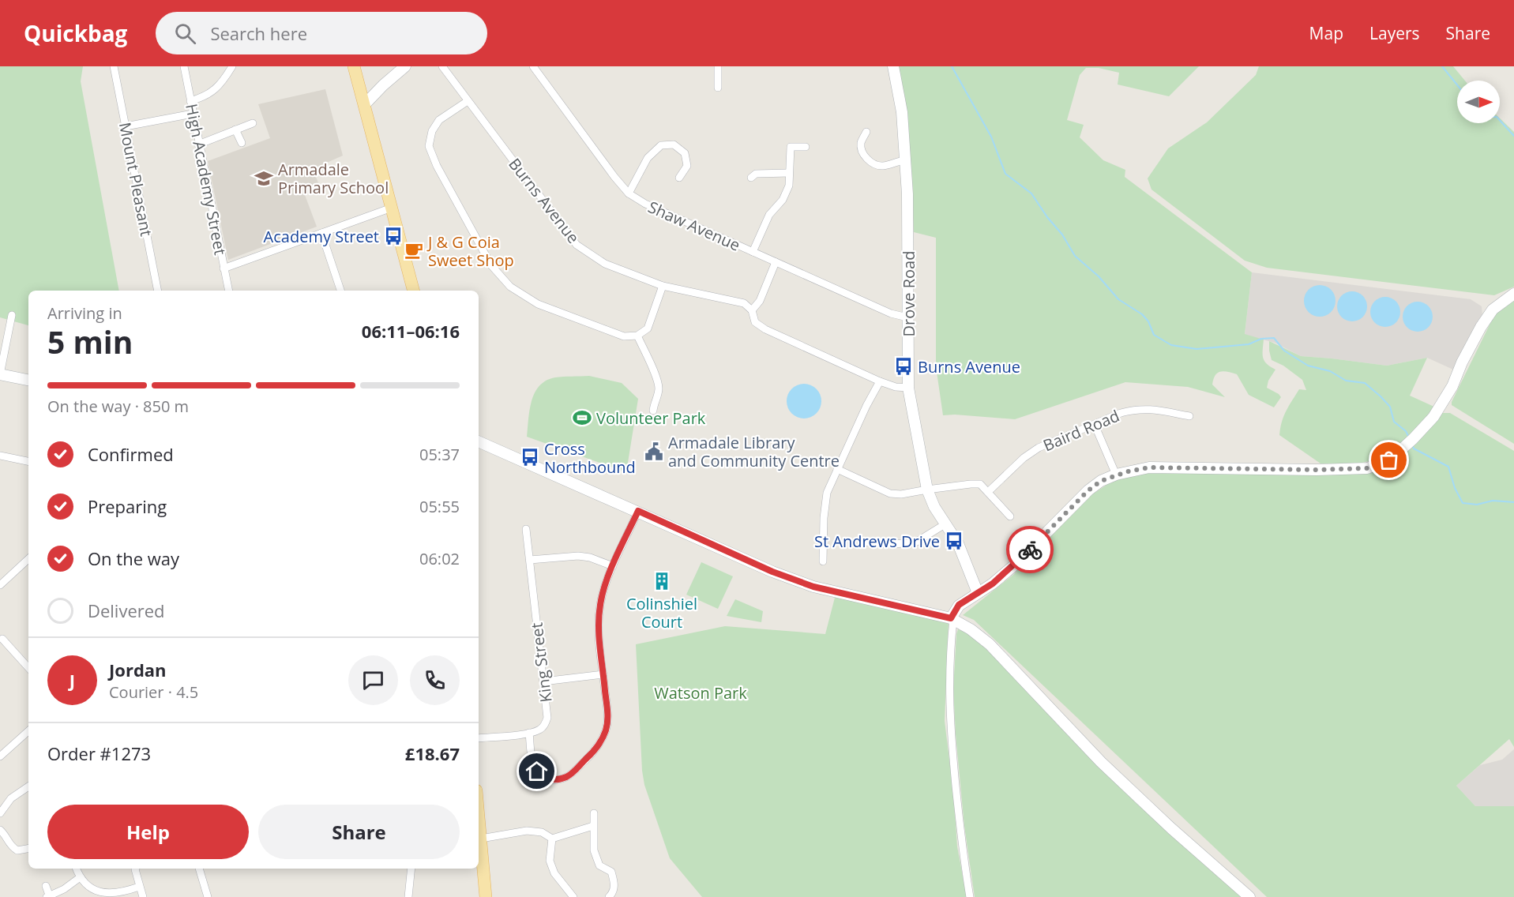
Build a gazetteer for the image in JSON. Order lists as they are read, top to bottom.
{
  "streets": {
    "street": [
      "Mount Pleasant",
      "High Academy Street",
      "Burns Avenue",
      "Shaw Avenue",
      "Drove Road",
      "Baird Road",
      "King Street"
    ]
  },
  "crossings": [
    ["Shaw Avenue", "Drove Road"]
  ],
  "parks": ["Watson Park"],
  "places": {
    "school or university": ["Armadale Primary School"],
    "bus stop": [
      "Academy Street",
      "Burns Avenue",
      "Cross Northbound",
      "St Andrews Drive"
    ],
    "cafe": ["J & G Coia Sweet Shop"],
    "sports": ["Volunteer Park"],
    "public building": ["Armadale Library and Community Centre"],
    "building": ["Colinshiel Court"]
  },
  "north": "right",
  "page": {
    "header": "Quickbag",
    "search": "Search here",
    "nav": ["Map", "Layers", "Share"],
    "heading": ["5 min", "Arriving in", "06:11–06:16"],
    "panel": [
      "Jordan",
      "Courier · 4.5",
      "Order #1273",
      "£18.67"
    ],
    "bar": "On the way · 850 m",
    "list": [
      ["Confirmed", "05:37"],
      ["Preparing", "05:55"],
      ["On the way", "06:02"],
      "Delivered"
    ],
    "round": "J",
    "buttons": ["Help", "Share"]
  }
}
